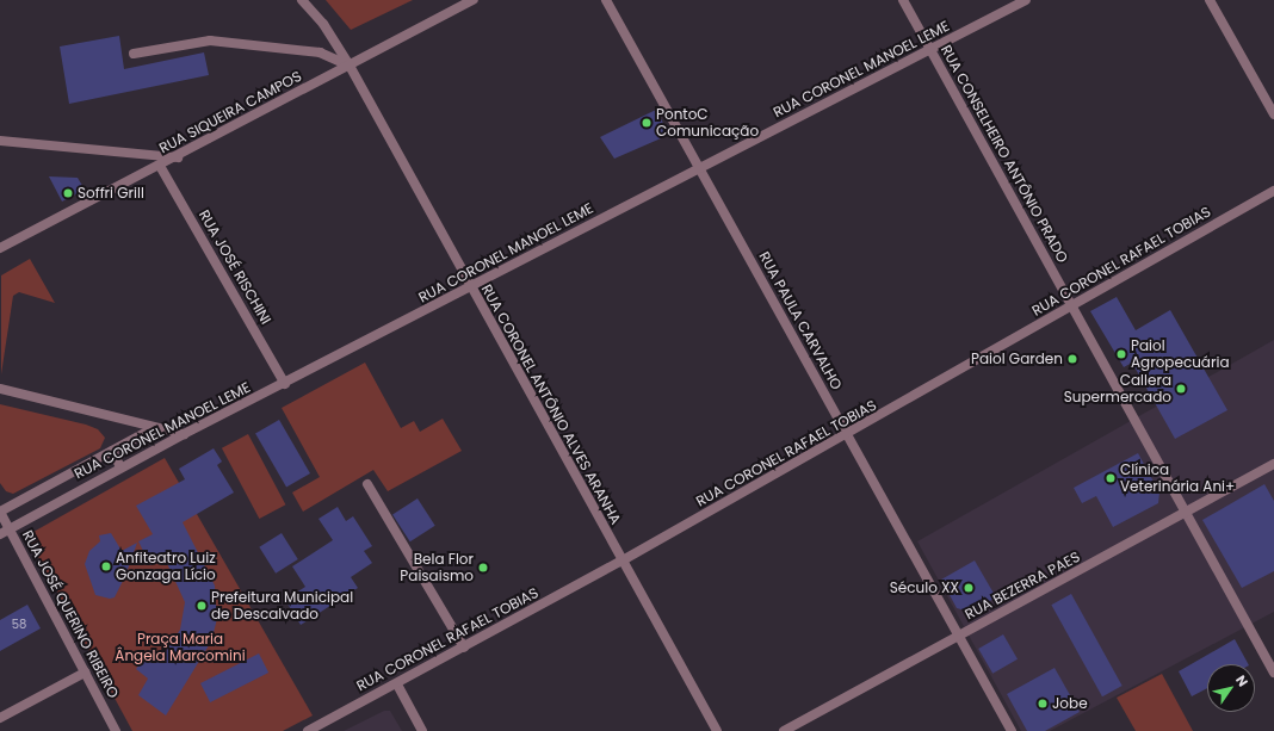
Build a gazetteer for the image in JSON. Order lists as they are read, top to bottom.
{
  "streets": {
    "street": [
      "RUA CORONEL MANOEL LEME",
      "RUA SIQUEIRA CAMPOS",
      "RUA CONSELHEIRO ANTÔNIO PRADO",
      "RUA CORONEL RAFAEL TOBIAS",
      "RUA JOSÉ RISCHINI",
      "RUA PAULA CARVALHO",
      "RUA CORONEL ANTÔNIO ALVES ARANHA",
      "RUA BEZERRA PAES",
      "RUA JOSÉ QUERINO RIBEIRO"
    ]
  },
  "crossings": [
    ["RUA CORONEL MANOEL LEME", "RUA CONSELHEIRO ANTÔNIO PRADO"],
    ["RUA CORONEL MANOEL LEME", "RUA JOSÉ RISCHINI"],
    ["RUA CORONEL MANOEL LEME", "RUA PAULA CARVALHO"],
    ["RUA CORONEL MANOEL LEME", "RUA CORONEL ANTÔNIO ALVES ARANHA"],
    ["RUA CORONEL MANOEL LEME", "RUA JOSÉ QUERINO RIBEIRO"],
    ["RUA SIQUEIRA CAMPOS", "RUA JOSÉ RISCHINI"],
    ["RUA SIQUEIRA CAMPOS", "RUA CORONEL ANTÔNIO ALVES ARANHA"],
    ["RUA CONSELHEIRO ANTÔNIO PRADO", "RUA CORONEL RAFAEL TOBIAS"],
    ["RUA CONSELHEIRO ANTÔNIO PRADO", "RUA BEZERRA PAES"],
    ["RUA CORONEL RAFAEL TOBIAS", "RUA PAULA CARVALHO"],
    ["RUA CORONEL RAFAEL TOBIAS", "RUA CORONEL ANTÔNIO ALVES ARANHA"],
    ["RUA PAULA CARVALHO", "RUA BEZERRA PAES"]
  ],
  "parks": ["Praça Maria Ângela Marcomini"],
  "places": [
    "PontoC Comunicação",
    "Soffri Grill",
    "Paiol Agropecuária",
    "Paiol Garden",
    "Callera Supermercado",
    "Clínica Veterinária Ani+",
    "Anfiteatro Luiz Gonzaga Lício",
    "Bela Flor Paisaismo",
    "Século XX",
    "Prefeitura Municipal de Descalvado",
    "Jobe"
  ],
  "house_numbers": ["58"],
  "north": "top right"
}
